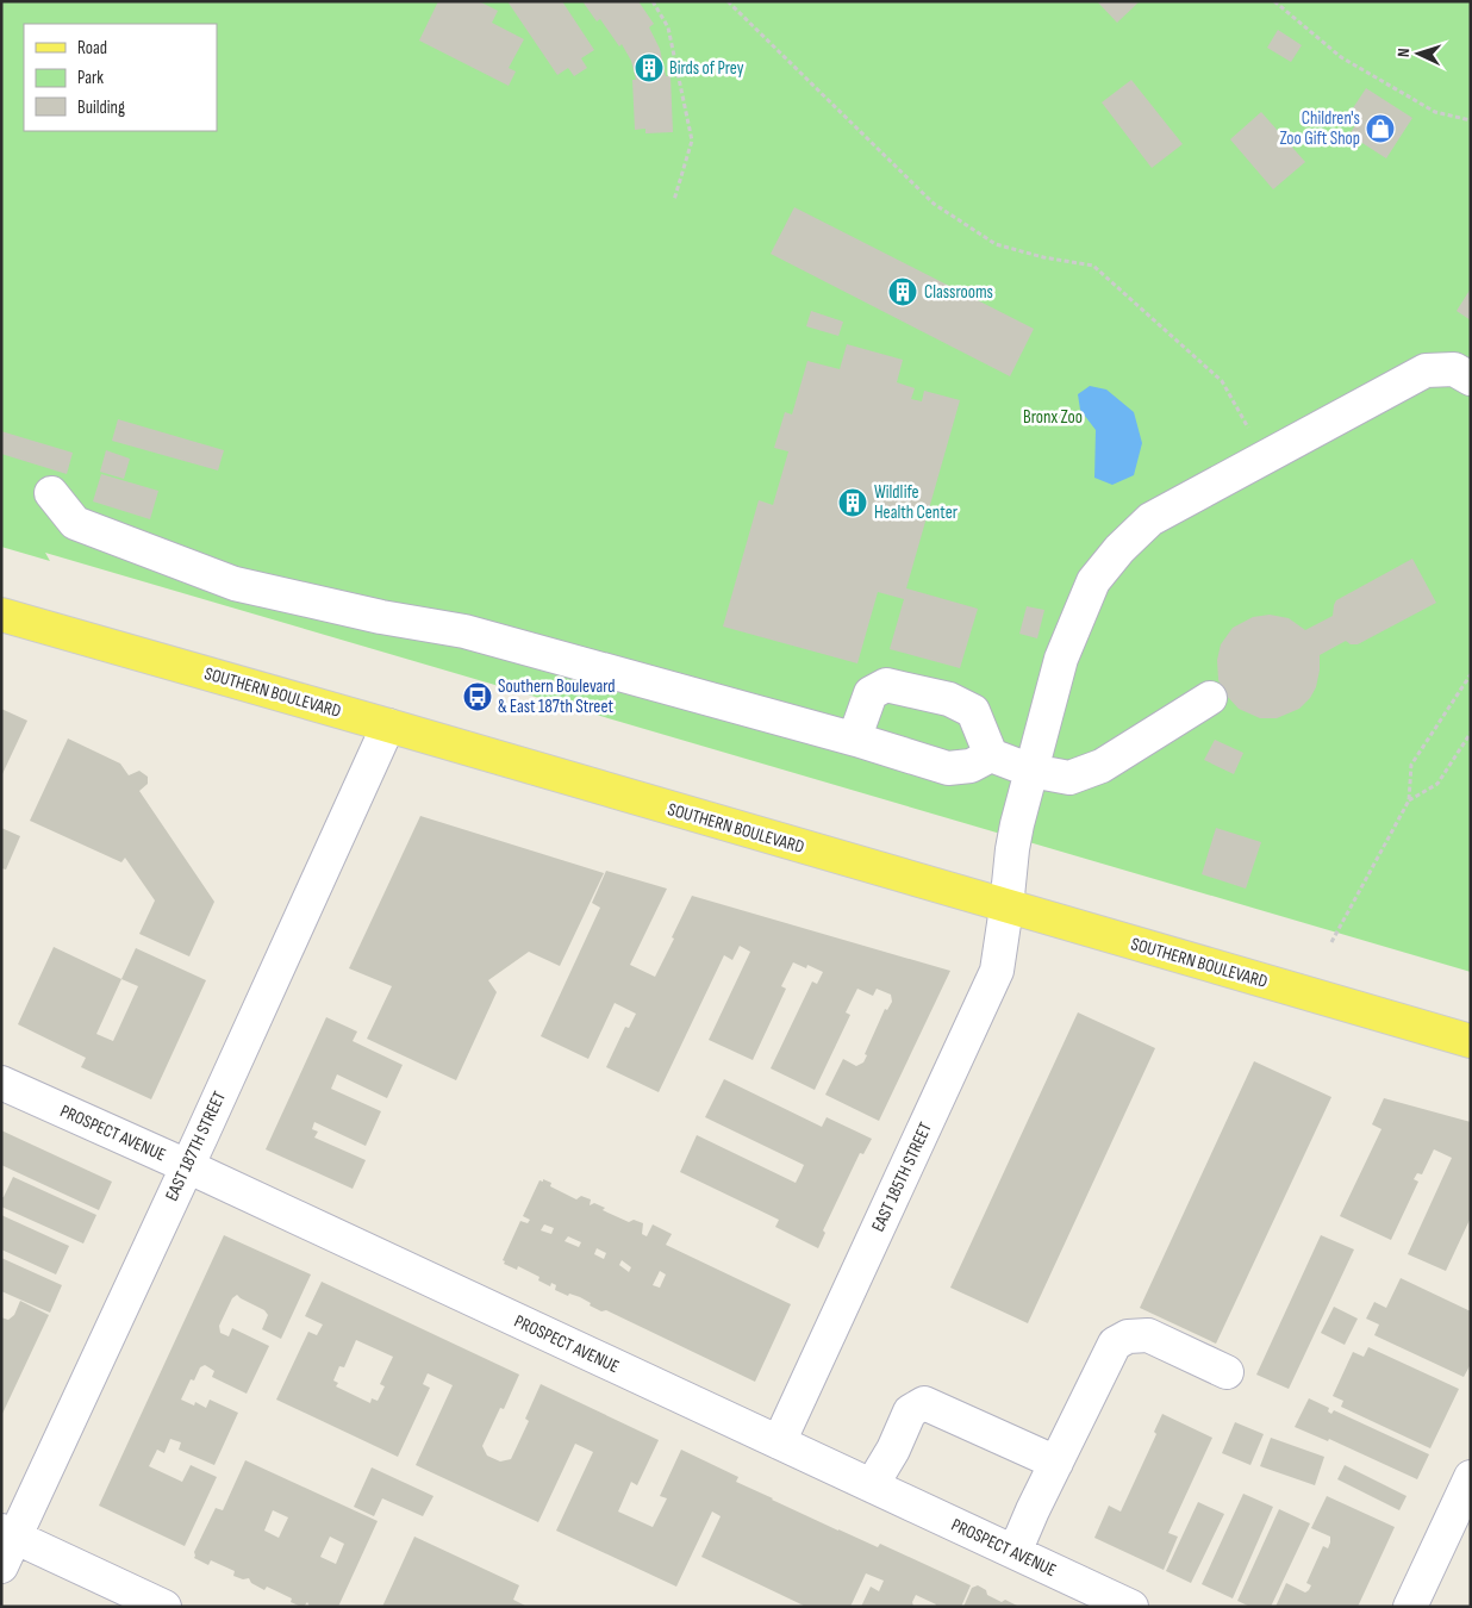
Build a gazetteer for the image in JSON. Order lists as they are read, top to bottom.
{
  "streets": {
    "main road": ["SOUTHERN BOULEVARD"],
    "street": ["PROSPECT AVENUE", "EAST 187TH STREET", "EAST 185TH STREET"]
  },
  "crossings": [
    ["SOUTHERN BOULEVARD", "EAST 187TH STREET"],
    ["SOUTHERN BOULEVARD", "EAST 185TH STREET"],
    ["PROSPECT AVENUE", "EAST 187TH STREET"],
    ["PROSPECT AVENUE", "EAST 185TH STREET"]
  ],
  "parks": ["Bronx Zoo"],
  "places": {
    "building": ["Birds of Prey", "Classrooms", "Wildlife Health Center"],
    "shop": ["Children's Zoo Gift Shop"],
    "bus stop": ["Southern Boulevard & East 187th Street"]
  },
  "legend": ["Road", "Park", "Building"],
  "north": "left"
}
